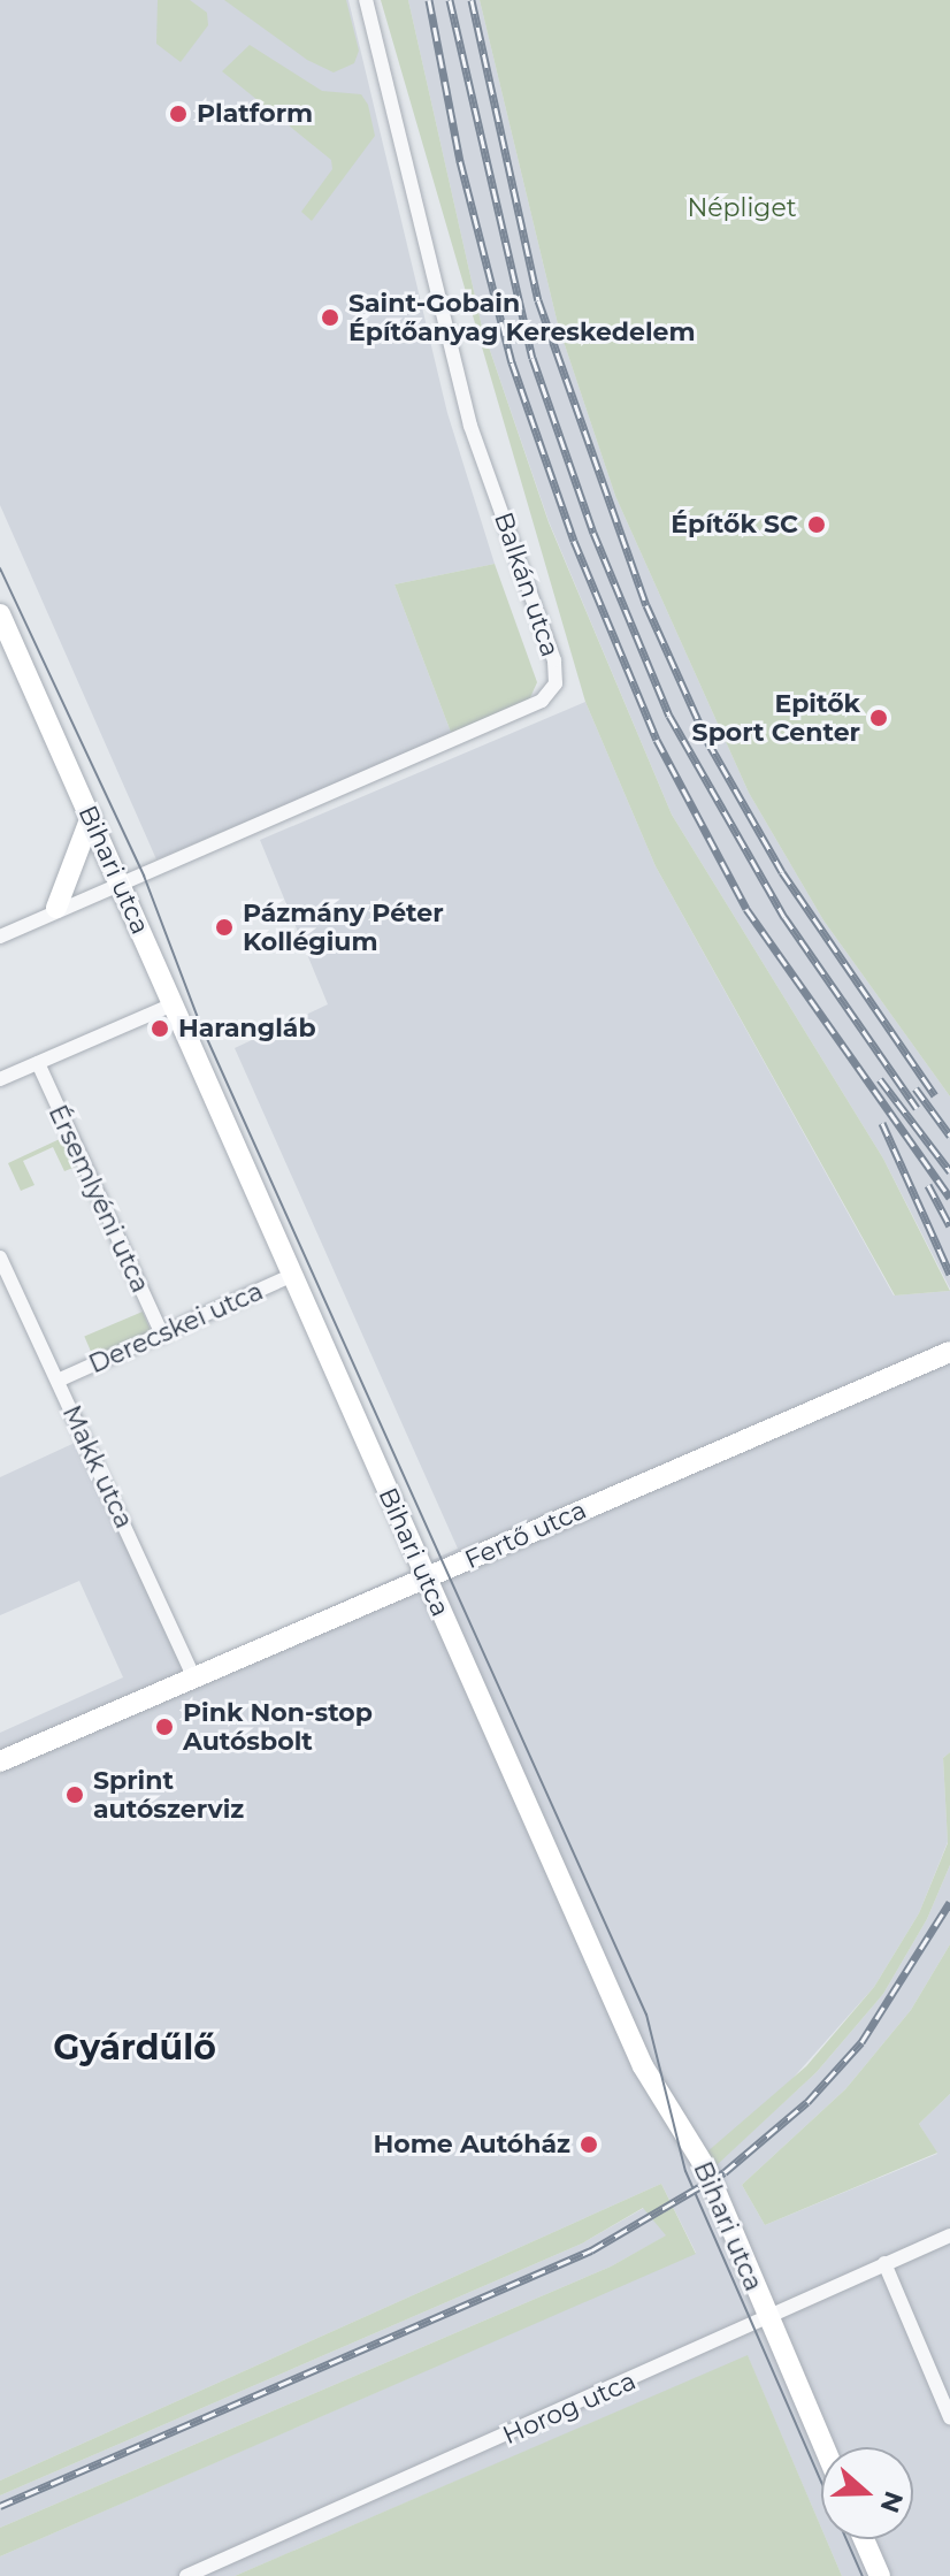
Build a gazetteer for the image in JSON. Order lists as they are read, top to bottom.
{
  "streets": {
    "street": [
      "Balkán utca",
      "Bihari utca",
      "Érsemlyéni utca",
      "Derecskei utca",
      "Makk utca",
      "Fertő utca",
      "Horog utca"
    ]
  },
  "crossings": [
    ["Balkán utca", "Bihari utca"],
    ["Bihari utca", "Derecskei utca"],
    ["Bihari utca", "Fertő utca"],
    ["Bihari utca", "Horog utca"],
    ["Érsemlyéni utca", "Derecskei utca"],
    ["Derecskei utca", "Makk utca"],
    ["Makk utca", "Fertő utca"]
  ],
  "districts": ["Gyárdűlő"],
  "parks": ["Népliget"],
  "places": [
    "Platform",
    "Saint-Gobain Építőanyag Kereskedelem",
    "Építők SC",
    "Epitők Sport Center",
    "Pázmány Péter Kollégium",
    "Harangláb",
    "Pink Non-stop Autósbolt",
    "Sprint autószerviz",
    "Home Autóház"
  ],
  "north": "right"
}
